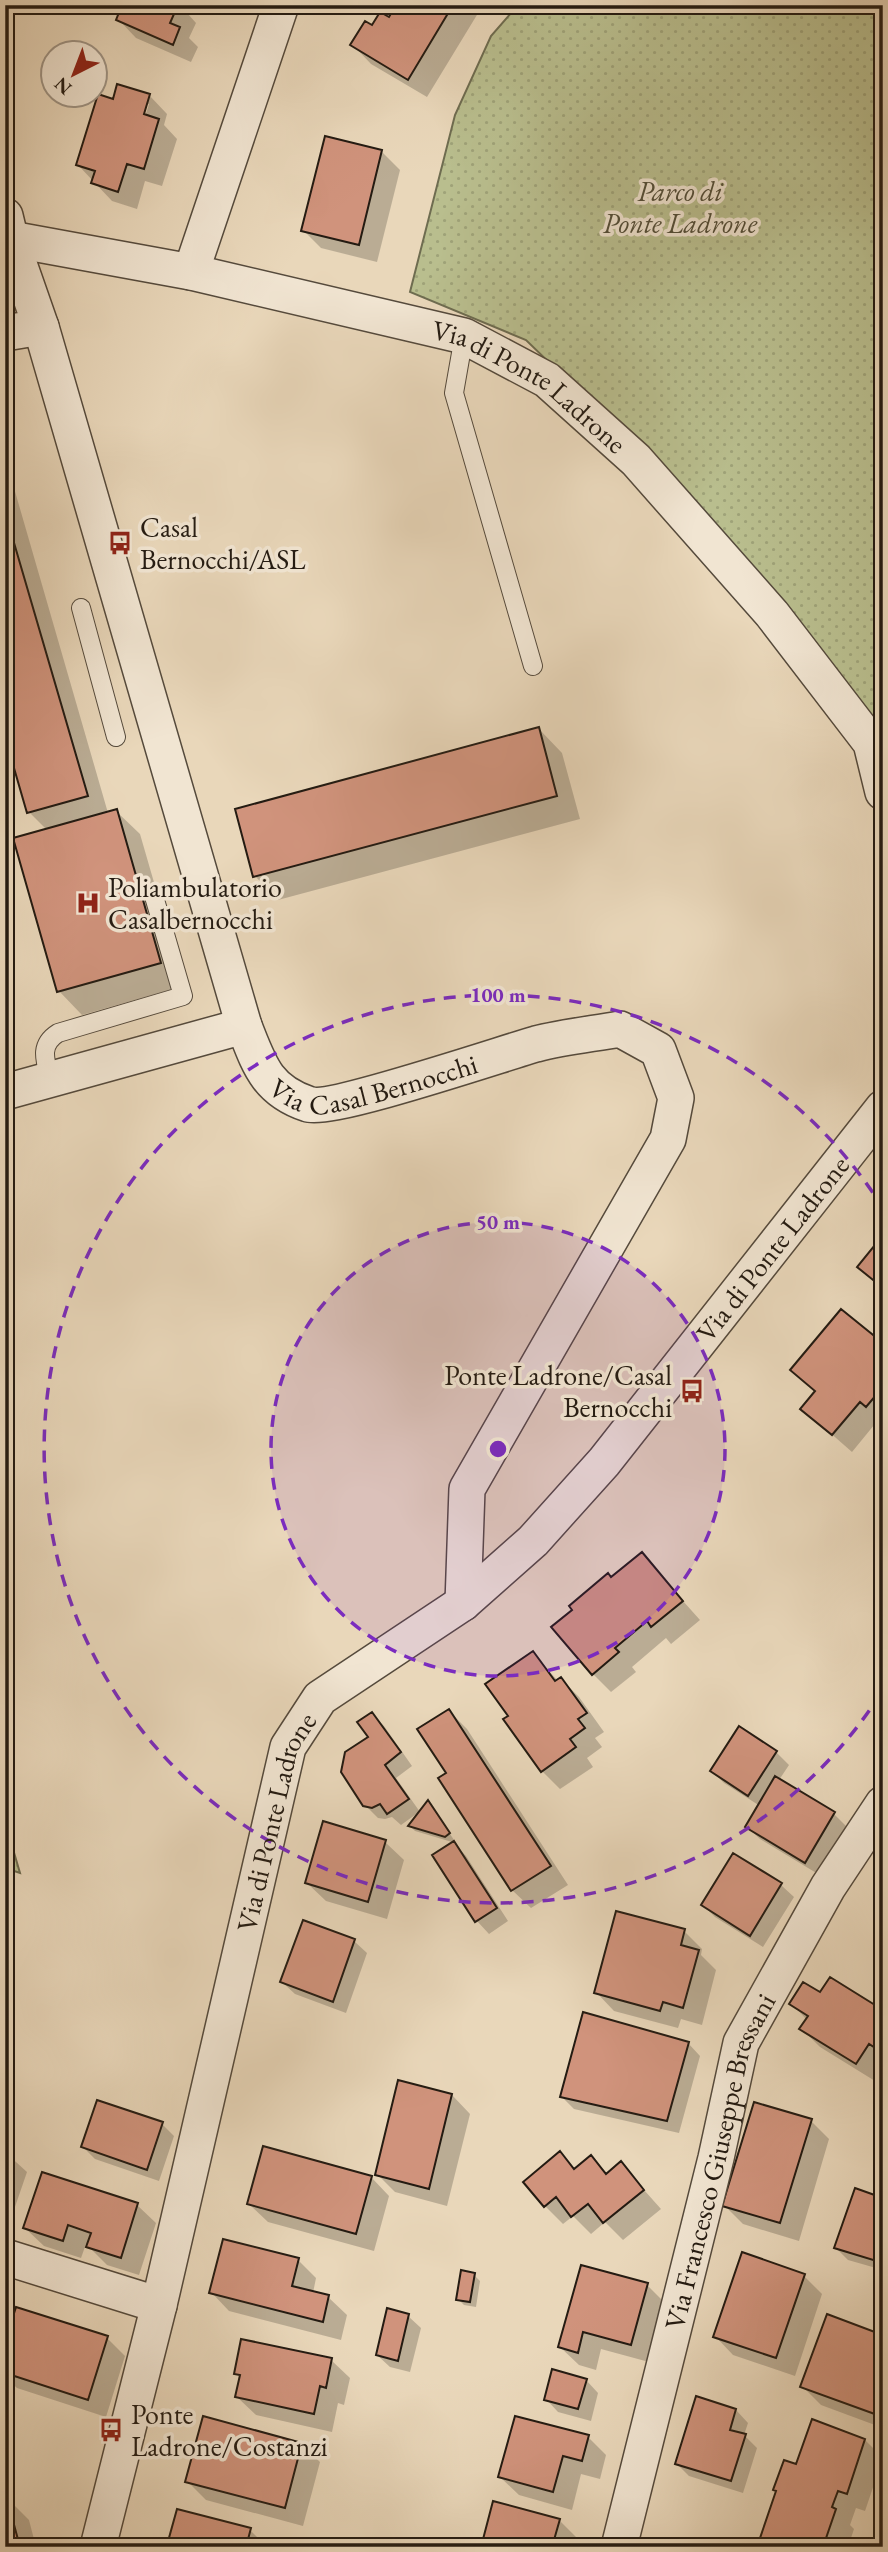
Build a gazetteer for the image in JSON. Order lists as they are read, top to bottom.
{
  "streets": {
    "street": ["Via di Ponte Ladrone", "Via Casal Bernocchi", "Via Francesco Giuseppe Bressani"]
  },
  "crossings": [
    ["Via di Ponte Ladrone", "Via Casal Bernocchi"]
  ],
  "parks": ["Parco di Ponte Ladrone"],
  "places": {
    "bus stop": ["Casal Bernocchi/ASL", "Ponte Ladrone/Casal Bernocchi", "Ponte Ladrone/Costanzi"],
    "hospital": ["Poliambulatorio Casalbernocchi"]
  },
  "north": "bottom left",
  "rings": ["100 m", "50 m"]
}
